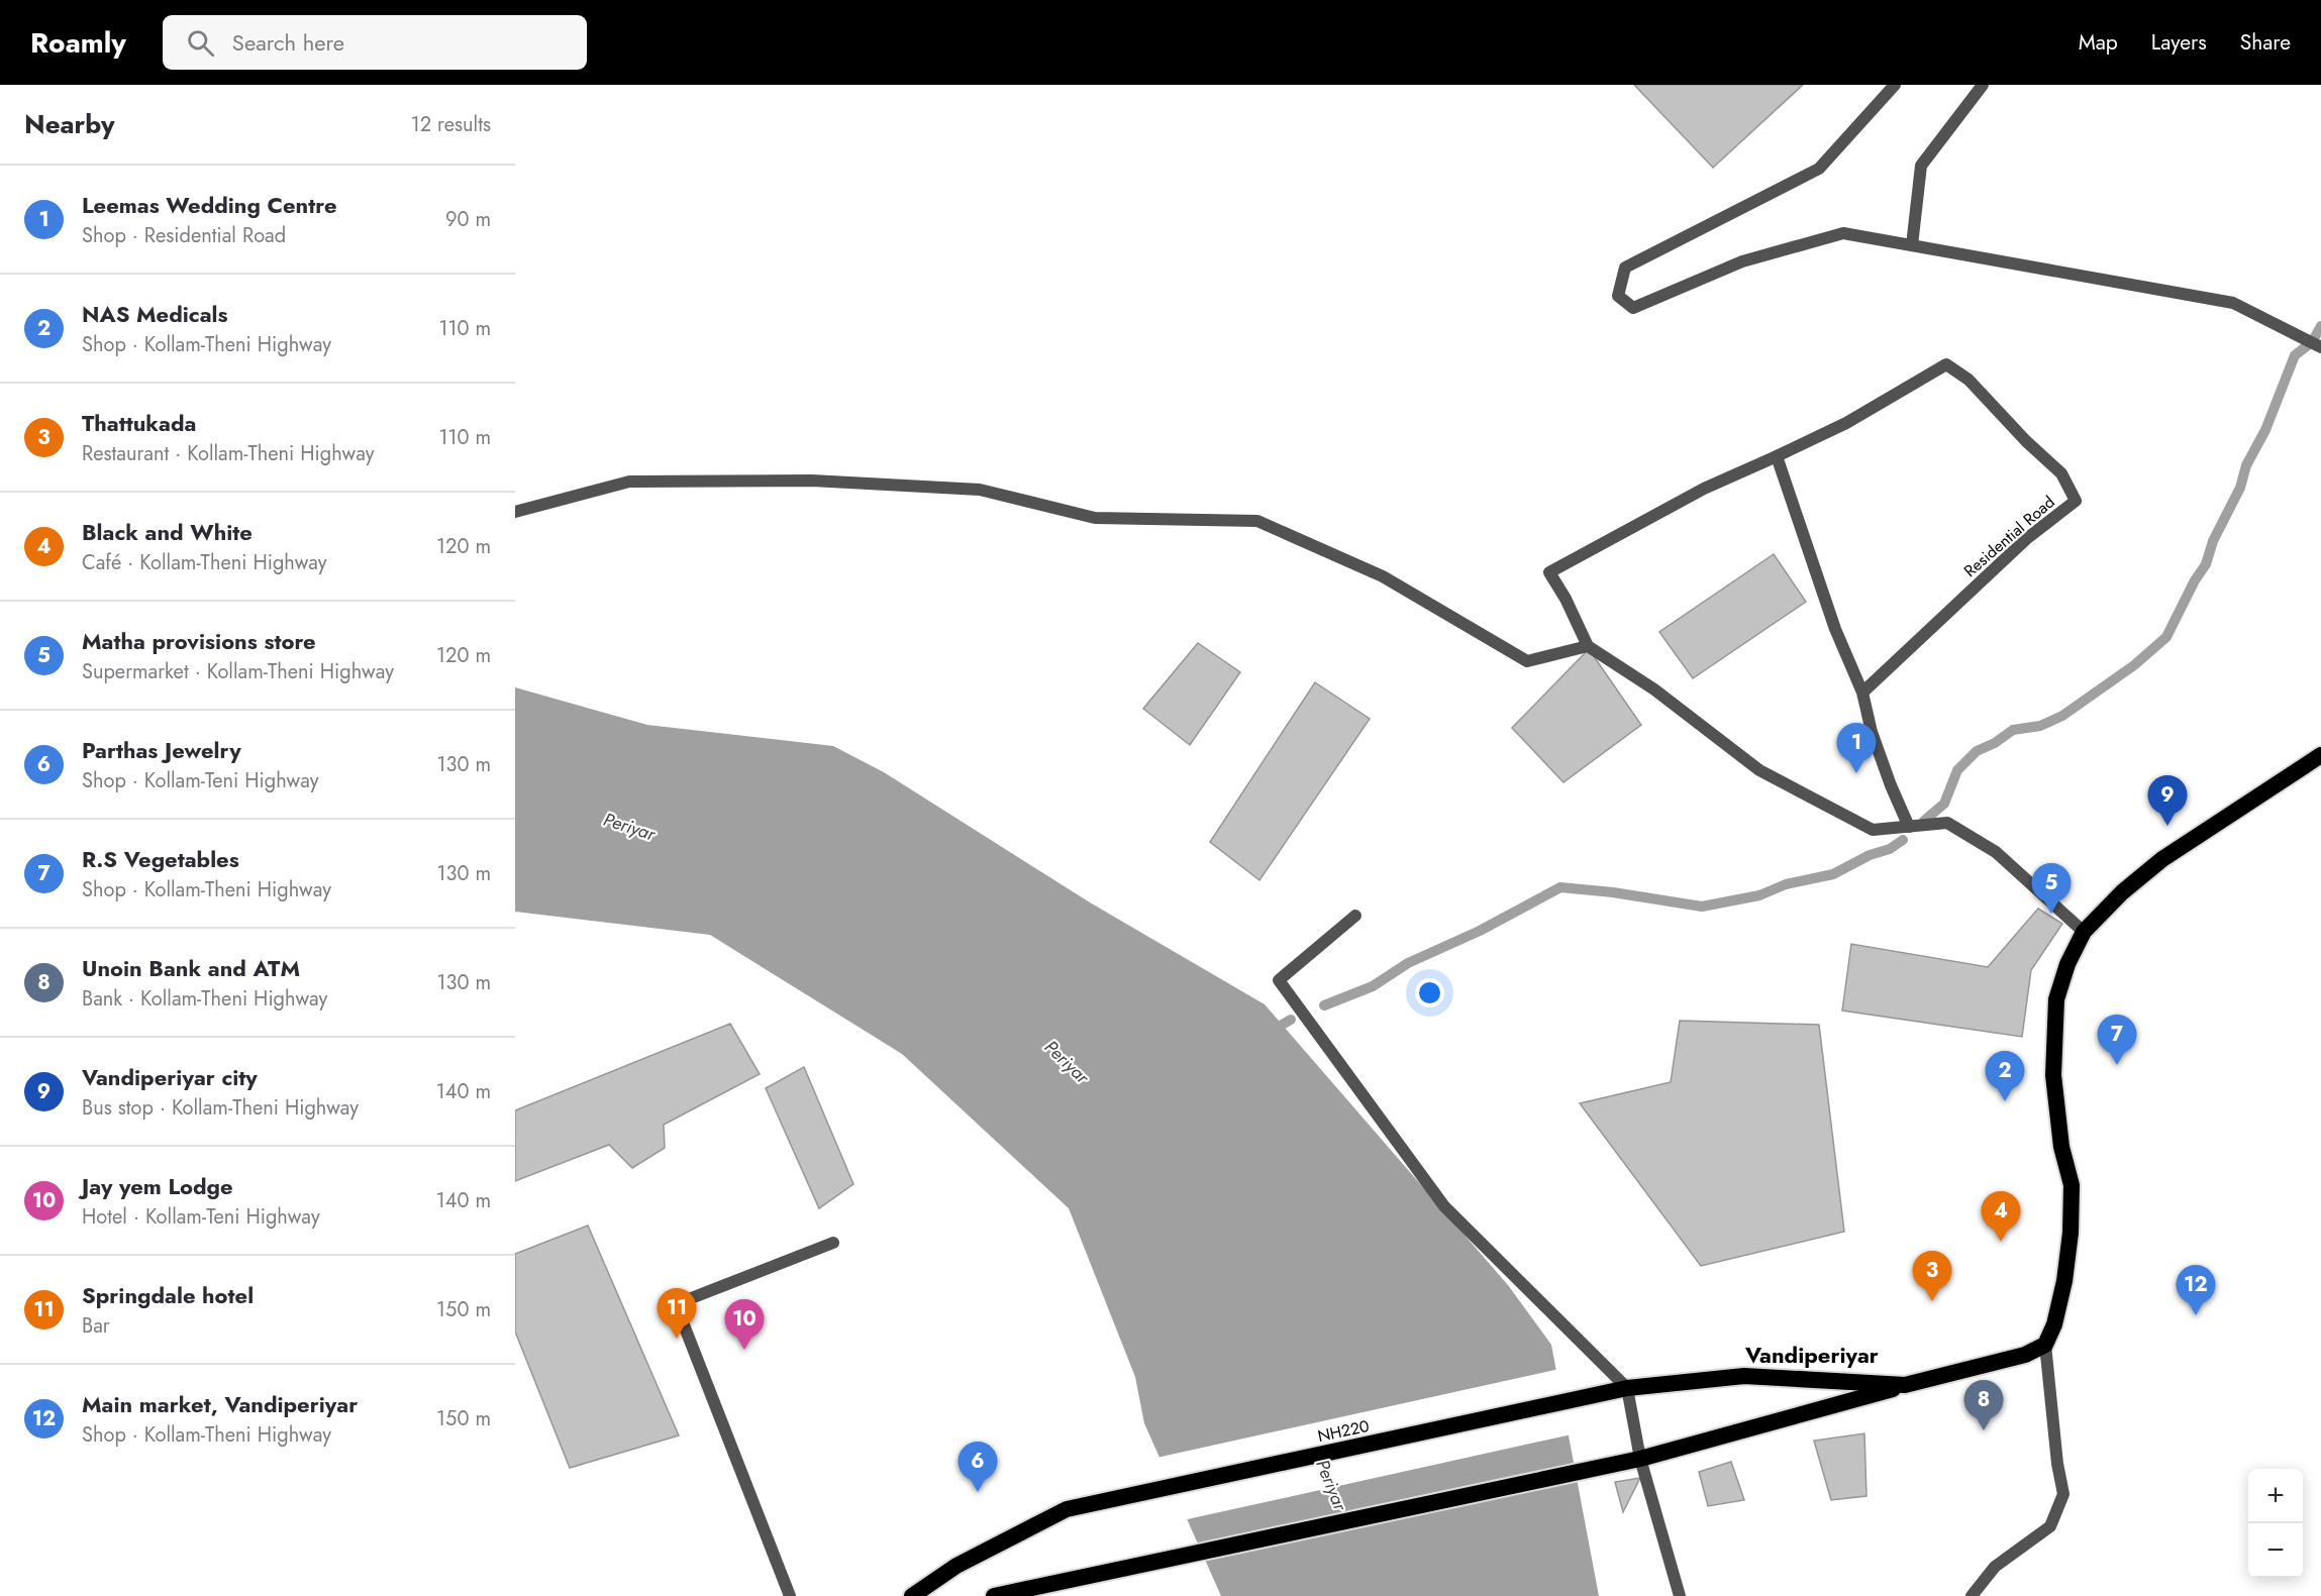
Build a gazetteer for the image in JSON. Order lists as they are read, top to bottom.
{
  "streets": {
    "highway": ["NH220"],
    "street": ["Residential Road"]
  },
  "districts": ["Vandiperiyar"],
  "water": ["Periyar"],
  "page": {
    "header": "Roamly",
    "search": "Search here",
    "nav": ["Map", "Layers", "Share"],
    "heading": ["Nearby", "12 results"],
    "list": [
      {
        "mark": "1",
        "name": "Leemas Wedding Centre",
        "note": "Shop · Residential Road",
        "value": "90 m"
      },
      {
        "mark": "2",
        "name": "NAS Medicals",
        "note": "Shop · Kollam-Theni Highway",
        "value": "110 m"
      },
      {
        "mark": "3",
        "name": "Thattukada",
        "note": "Restaurant · Kollam-Theni Highway",
        "value": "110 m"
      },
      {
        "mark": "4",
        "name": "Black and White",
        "note": "Café · Kollam-Theni Highway",
        "value": "120 m"
      },
      {
        "mark": "5",
        "name": "Matha provisions store",
        "note": "Supermarket · Kollam-Theni Highway",
        "value": "120 m"
      },
      {
        "mark": "6",
        "name": "Parthas Jewelry",
        "note": "Shop · Kollam-Teni Highway",
        "value": "130 m"
      },
      {
        "mark": "7",
        "name": "R.S Vegetables",
        "note": "Shop · Kollam-Theni Highway",
        "value": "130 m"
      },
      {
        "mark": "8",
        "name": "Unoin Bank and ATM",
        "note": "Bank · Kollam-Theni Highway",
        "value": "130 m"
      },
      {
        "mark": "9",
        "name": "Vandiperiyar city",
        "note": "Bus stop · Kollam-Theni Highway",
        "value": "140 m"
      },
      {
        "mark": "10",
        "name": "Jay yem Lodge",
        "note": "Hotel · Kollam-Teni Highway",
        "value": "140 m"
      },
      {
        "mark": "11",
        "name": "Springdale hotel",
        "note": "Bar",
        "value": "150 m"
      },
      {
        "mark": "12",
        "name": "Main market, Vandiperiyar",
        "note": "Shop · Kollam-Theni Highway",
        "value": "150 m"
      }
    ],
    "pins": [
      "1",
      "9",
      "5",
      "7",
      "2",
      "4",
      "3",
      "12",
      "11",
      "10",
      "8",
      "6"
    ],
    "map_buttons": ["+", "−"]
  }
}
